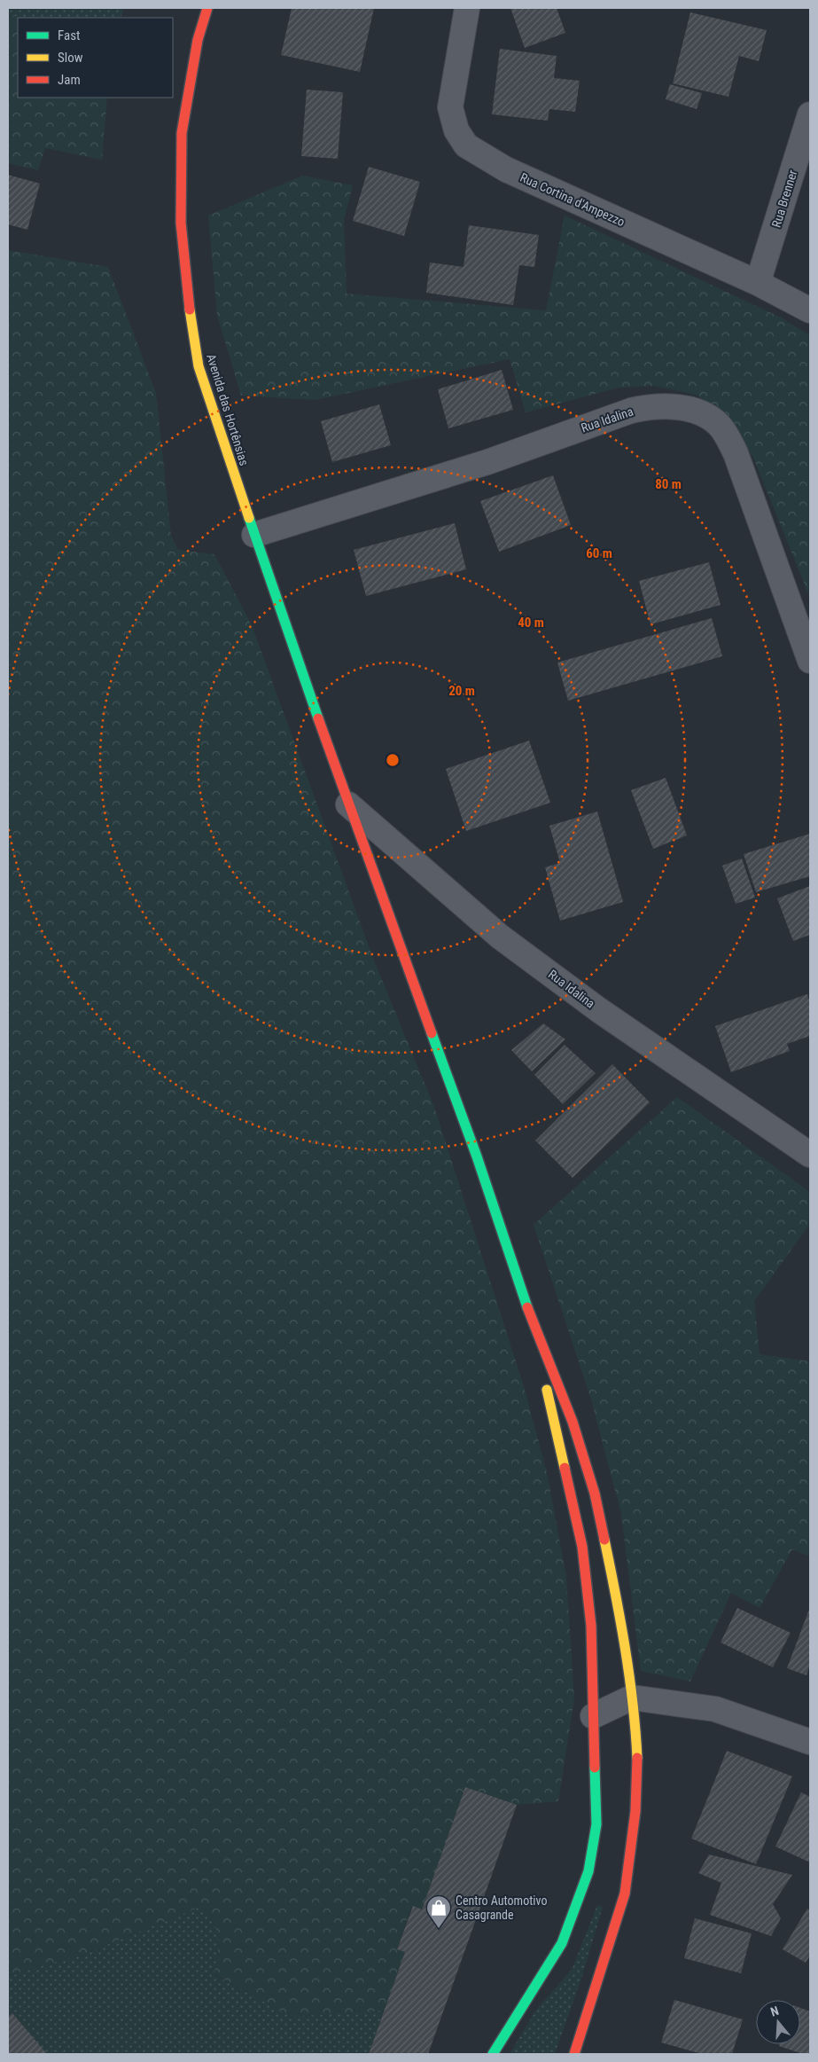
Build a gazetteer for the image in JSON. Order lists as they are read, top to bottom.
{
  "streets": {
    "main road": ["Avenida das Hortênsias"],
    "street": ["Rua Brenner", "Rua Cortina d'Ampezzo", "Rua Idalina"]
  },
  "crossings": [
    ["Rua Brenner", "Rua Cortina d'Ampezzo"],
    ["Avenida das Hortênsias", "Rua Idalina"]
  ],
  "places": {
    "shop": ["Centro Automotivo Casagrande"]
  },
  "legend": ["Fast", "Slow", "Jam"],
  "north": "top",
  "rings": [
    "80 m",
    "60 m",
    "40 m",
    "20 m"
  ]
}
